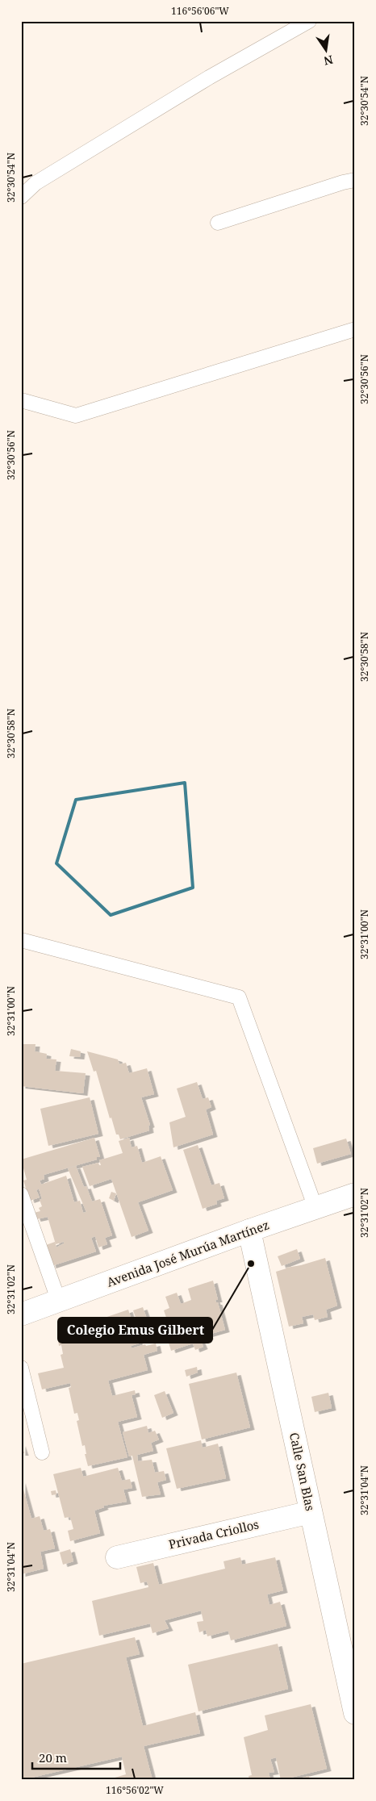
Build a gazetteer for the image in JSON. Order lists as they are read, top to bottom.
{
  "streets": {
    "street": ["Avenida José Murúa Martínez", "Calle San Blas", "Privada Criollos"]
  },
  "crossings": [
    ["Avenida José Murúa Martínez", "Calle San Blas"],
    ["Calle San Blas", "Privada Criollos"]
  ],
  "places": ["Colegio Emus Gilbert"],
  "scale_bar": "20 m",
  "north": "bottom",
  "coordinates": [
    "116°56'06\"W",
    "32°30'54\"N",
    "32°30'56\"N",
    "32°30'58\"N",
    "32°31'00\"N",
    "32°31'02\"N",
    "32°31'04\"N",
    "116°56'02\"W"
  ]
}
